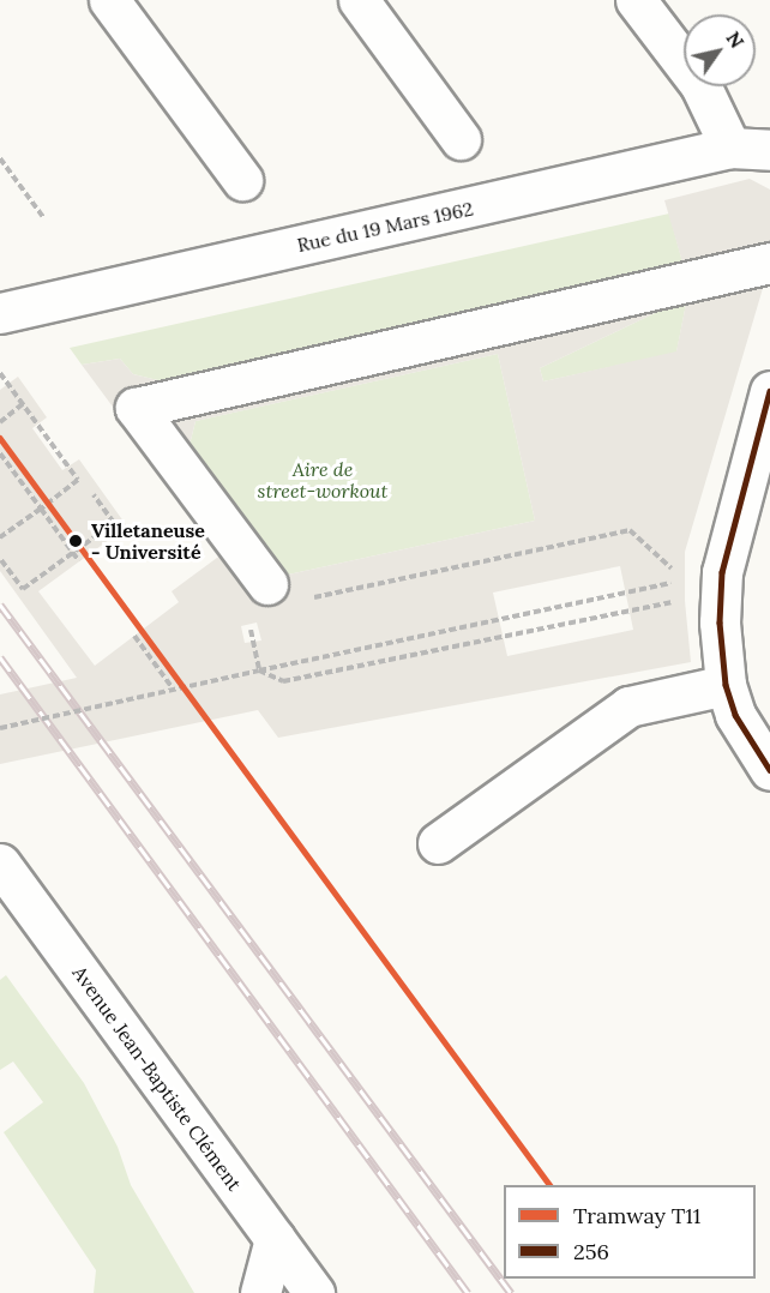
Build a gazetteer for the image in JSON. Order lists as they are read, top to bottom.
{
  "streets": {
    "street": ["Rue du 19 Mars 1962", "Avenue Jean-Baptiste Clément"]
  },
  "parks": ["Aire de street-workout"],
  "places": ["Villetaneuse - Université"],
  "lines": ["transit line 256", "tram line T11"],
  "legend": ["Tramway T11", "256"],
  "north": "top right"
}
